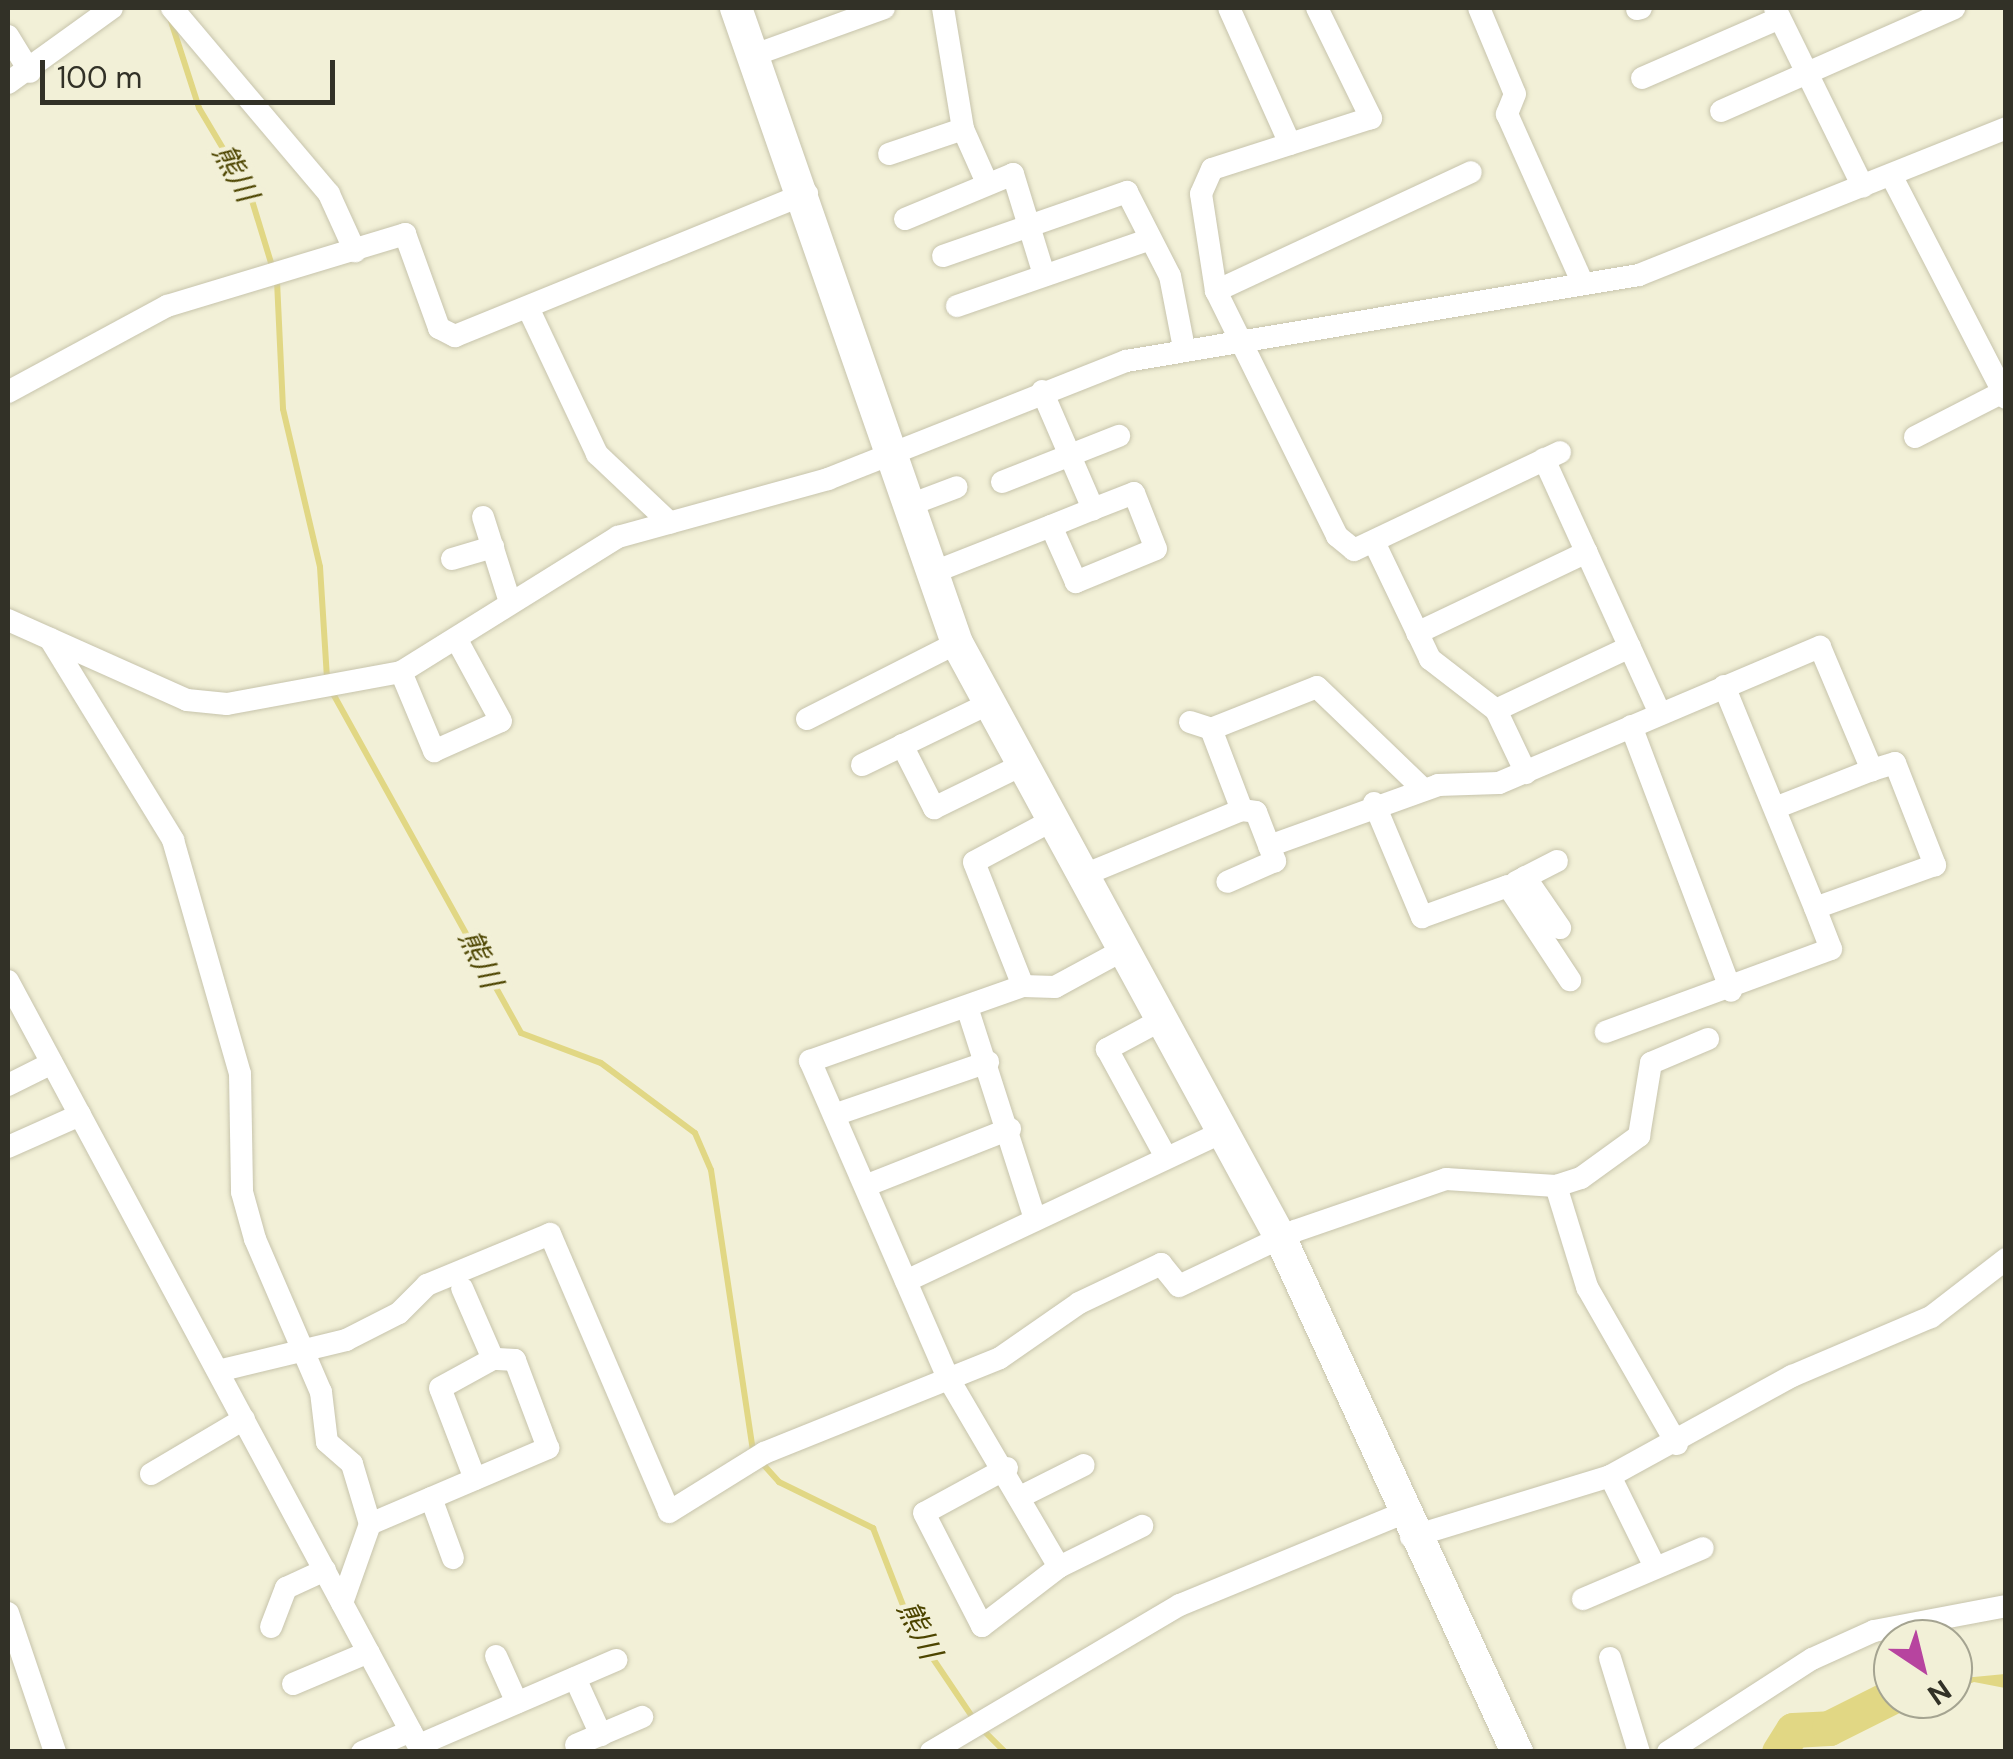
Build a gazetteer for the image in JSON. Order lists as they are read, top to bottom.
{
  "water": ["熊川"],
  "scale_bar": "100 m",
  "north": "bottom right"
}
